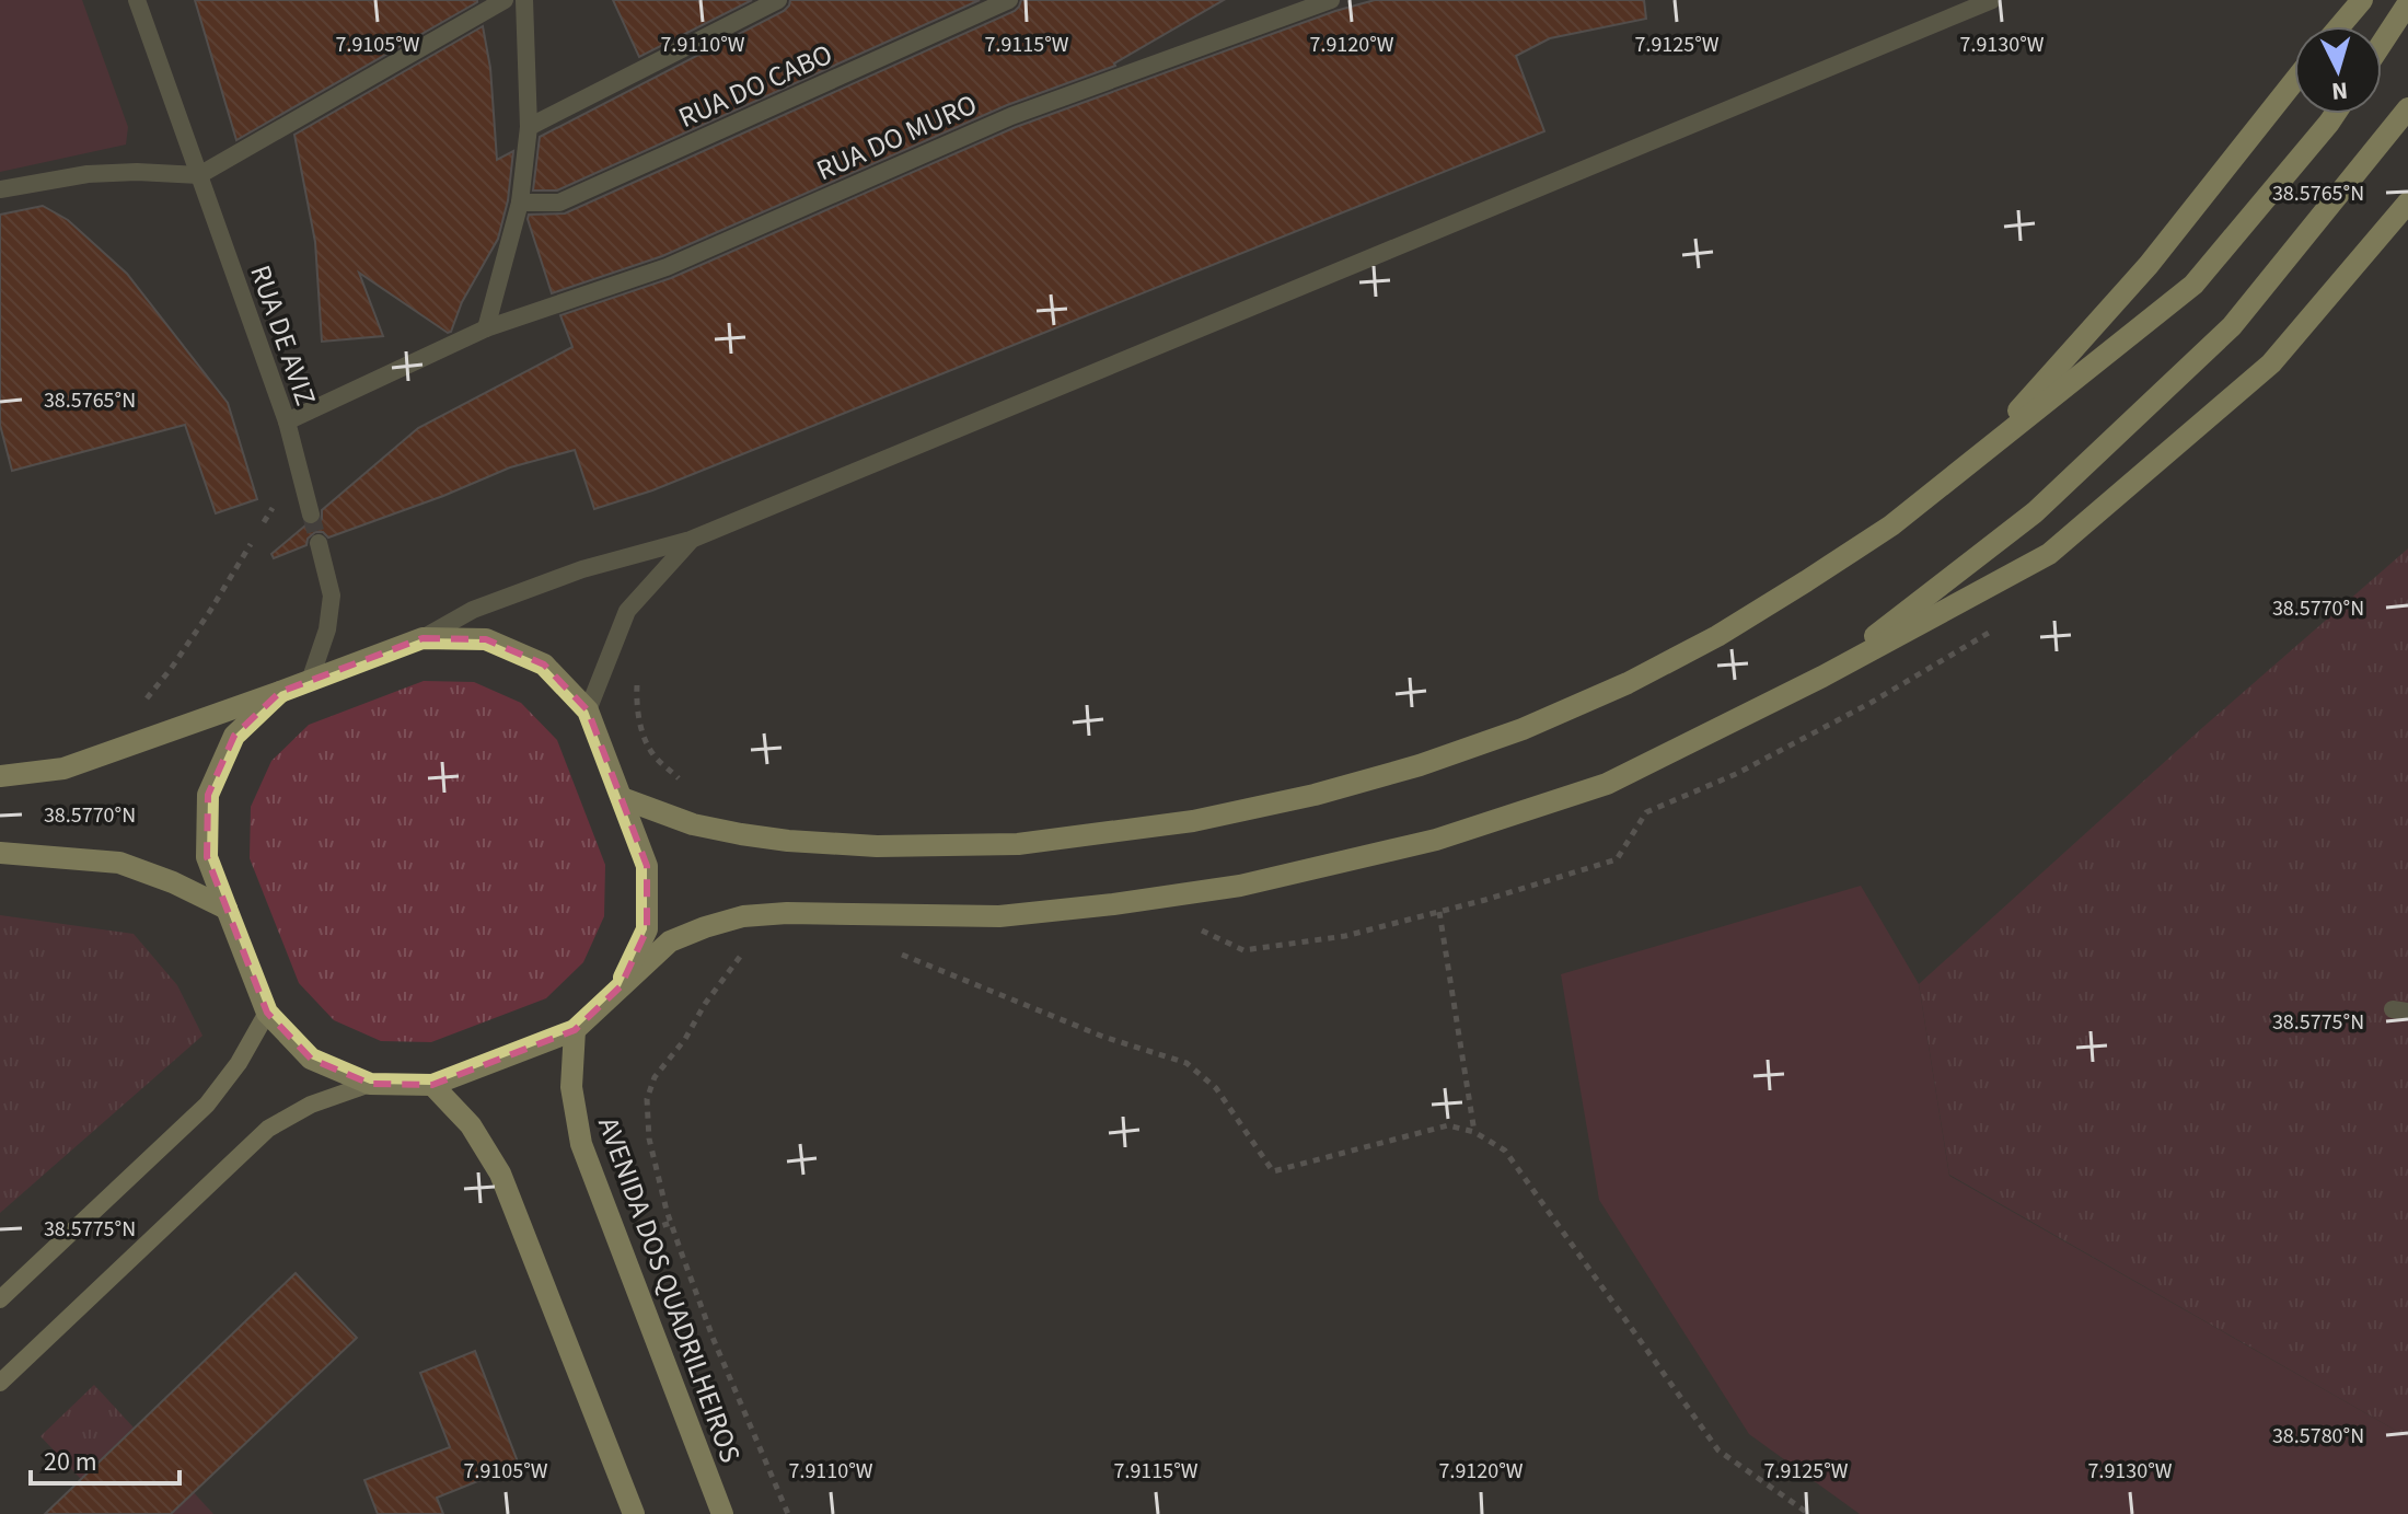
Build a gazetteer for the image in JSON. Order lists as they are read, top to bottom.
{
  "streets": {
    "main road": ["AVENIDA DOS QUADRILHEIROS"],
    "street": ["RUA DO CABO", "RUA DO MURO", "RUA DE AVIZ"]
  },
  "crossings": [
    ["RUA DO MURO", "RUA DE AVIZ"]
  ],
  "scale_bar": "20 m",
  "north": "bottom",
  "coordinates": [
    "7.9105°W",
    "7.9110°W",
    "7.9115°W",
    "7.9120°W",
    "7.9125°W",
    "7.9130°W",
    "38.5765°N",
    "38.5770°N",
    "38.5775°N",
    "38.5780°N"
  ]
}
